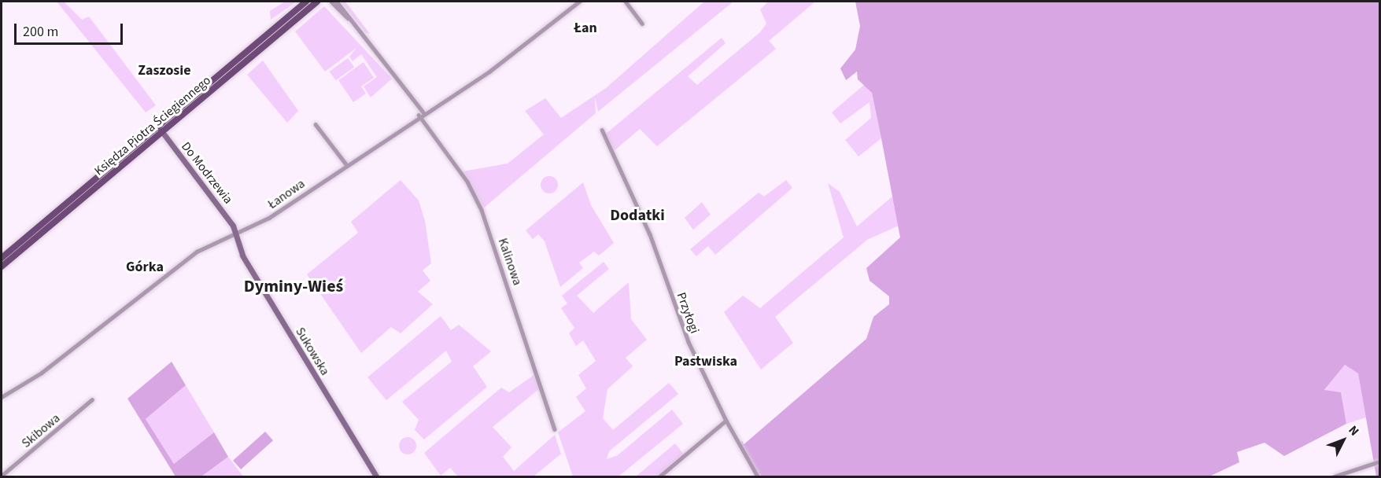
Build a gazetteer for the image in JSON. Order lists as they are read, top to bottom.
{
  "streets": {
    "main road": ["Księdza Piotra Ściegiennego"],
    "street": [
      "Do Modrzewia",
      "Łanowa",
      "Kalinowa",
      "Przyłogi",
      "Sukowska",
      "Skibowa"
    ]
  },
  "crossings": [
    ["Księdza Piotra Ściegiennego", "Do Modrzewia"],
    ["Do Modrzewia", "Łanowa"],
    ["Do Modrzewia", "Sukowska"],
    ["Łanowa", "Kalinowa"],
    ["Łanowa", "Sukowska"]
  ],
  "districts": [
    "Łan",
    "Zaszosie",
    "Dodatki",
    "Górka",
    "Dyminy-Wieś",
    "Pastwiska"
  ],
  "scale_bar": "200 m",
  "north": "top right"
}
